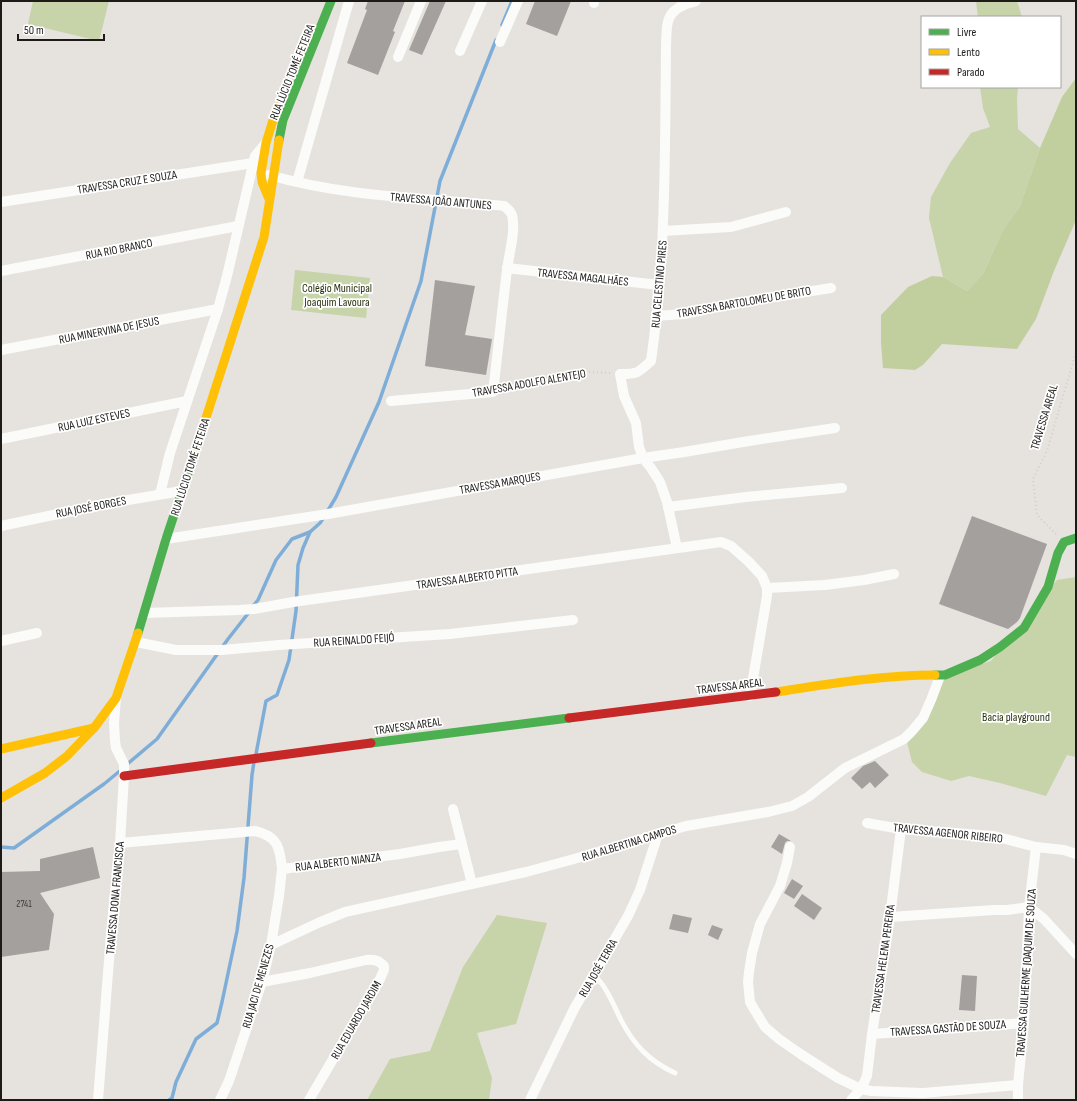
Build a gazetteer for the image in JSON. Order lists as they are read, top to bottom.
{
  "streets": {
    "main road": ["RUA LÚCIO TOMÉ FETEIRA", "TRAVESSA AREAL"],
    "street": [
      "TRAVESSA CRUZ E SOUZA",
      "TRAVESSA JOÃO ANTUNES",
      "RUA RIO BRANCO",
      "TRAVESSA MAGALHÃES",
      "RUA CELESTINO PIRES",
      "TRAVESSA BARTOLOMEU DE BRITO",
      "RUA MINERVINA DE JESUS",
      "TRAVESSA ADOLFO ALENTEJO",
      "RUA LUIZ ESTEVES",
      "TRAVESSA MARQUES",
      "RUA JOSÉ BORGES",
      "TRAVESSA ALBERTO PITTA",
      "RUA REINALDO FEIJÓ",
      "TRAVESSA AGENOR RIBEIRO",
      "RUA ALBERTINA CAMPOS",
      "RUA ALBERTO NIANZA",
      "TRAVESSA DONA FRANCISCA",
      "TRAVESSA HELENA PEREIRA",
      "RUA JOSÉ TERRA",
      "TRAVESSA GUILHERME JOAQUIM DE SOUZA",
      "RUA JACI DE MENEZES",
      "RUA EDUARDO JARDIM",
      "TRAVESSA GASTÃO DE SOUZA"
    ]
  },
  "crossings": [
    ["RUA LÚCIO TOMÉ FETEIRA", "TRAVESSA CRUZ E SOUZA"],
    ["RUA LÚCIO TOMÉ FETEIRA", "TRAVESSA JOÃO ANTUNES"],
    ["RUA LÚCIO TOMÉ FETEIRA", "RUA RIO BRANCO"],
    ["RUA LÚCIO TOMÉ FETEIRA", "RUA MINERVINA DE JESUS"],
    ["RUA LÚCIO TOMÉ FETEIRA", "RUA LUIZ ESTEVES"],
    ["RUA LÚCIO TOMÉ FETEIRA", "TRAVESSA MARQUES"],
    ["RUA LÚCIO TOMÉ FETEIRA", "RUA JOSÉ BORGES"],
    ["RUA LÚCIO TOMÉ FETEIRA", "TRAVESSA ALBERTO PITTA"],
    ["RUA LÚCIO TOMÉ FETEIRA", "RUA REINALDO FEIJÓ"],
    ["RUA LÚCIO TOMÉ FETEIRA", "TRAVESSA DONA FRANCISCA"],
    ["TRAVESSA JOÃO ANTUNES", "TRAVESSA MAGALHÃES"],
    ["TRAVESSA JOÃO ANTUNES", "TRAVESSA ADOLFO ALENTEJO"],
    ["TRAVESSA MAGALHÃES", "RUA CELESTINO PIRES"],
    ["RUA CELESTINO PIRES", "TRAVESSA BARTOLOMEU DE BRITO"],
    ["RUA CELESTINO PIRES", "TRAVESSA ADOLFO ALENTEJO"],
    ["TRAVESSA AREAL", "RUA ALBERTINA CAMPOS"],
    ["TRAVESSA AREAL", "TRAVESSA DONA FRANCISCA"],
    ["TRAVESSA AGENOR RIBEIRO", "TRAVESSA HELENA PEREIRA"],
    ["TRAVESSA AGENOR RIBEIRO", "TRAVESSA GUILHERME JOAQUIM DE SOUZA"],
    ["RUA ALBERTINA CAMPOS", "RUA JOSÉ TERRA"],
    ["RUA ALBERTINA CAMPOS", "RUA JACI DE MENEZES"],
    ["RUA ALBERTO NIANZA", "TRAVESSA DONA FRANCISCA"],
    ["RUA ALBERTO NIANZA", "RUA JACI DE MENEZES"],
    ["TRAVESSA HELENA PEREIRA", "TRAVESSA GASTÃO DE SOUZA"],
    ["TRAVESSA GUILHERME JOAQUIM DE SOUZA", "TRAVESSA GASTÃO DE SOUZA"],
    ["RUA JACI DE MENEZES", "RUA EDUARDO JARDIM"]
  ],
  "parks": ["Colégio Municipal Joaquim Lavoura", "Bacia playground"],
  "house_numbers": ["2741"],
  "legend": ["Livre", "Lento", "Parado"],
  "scale_bar": "50 m"
}
